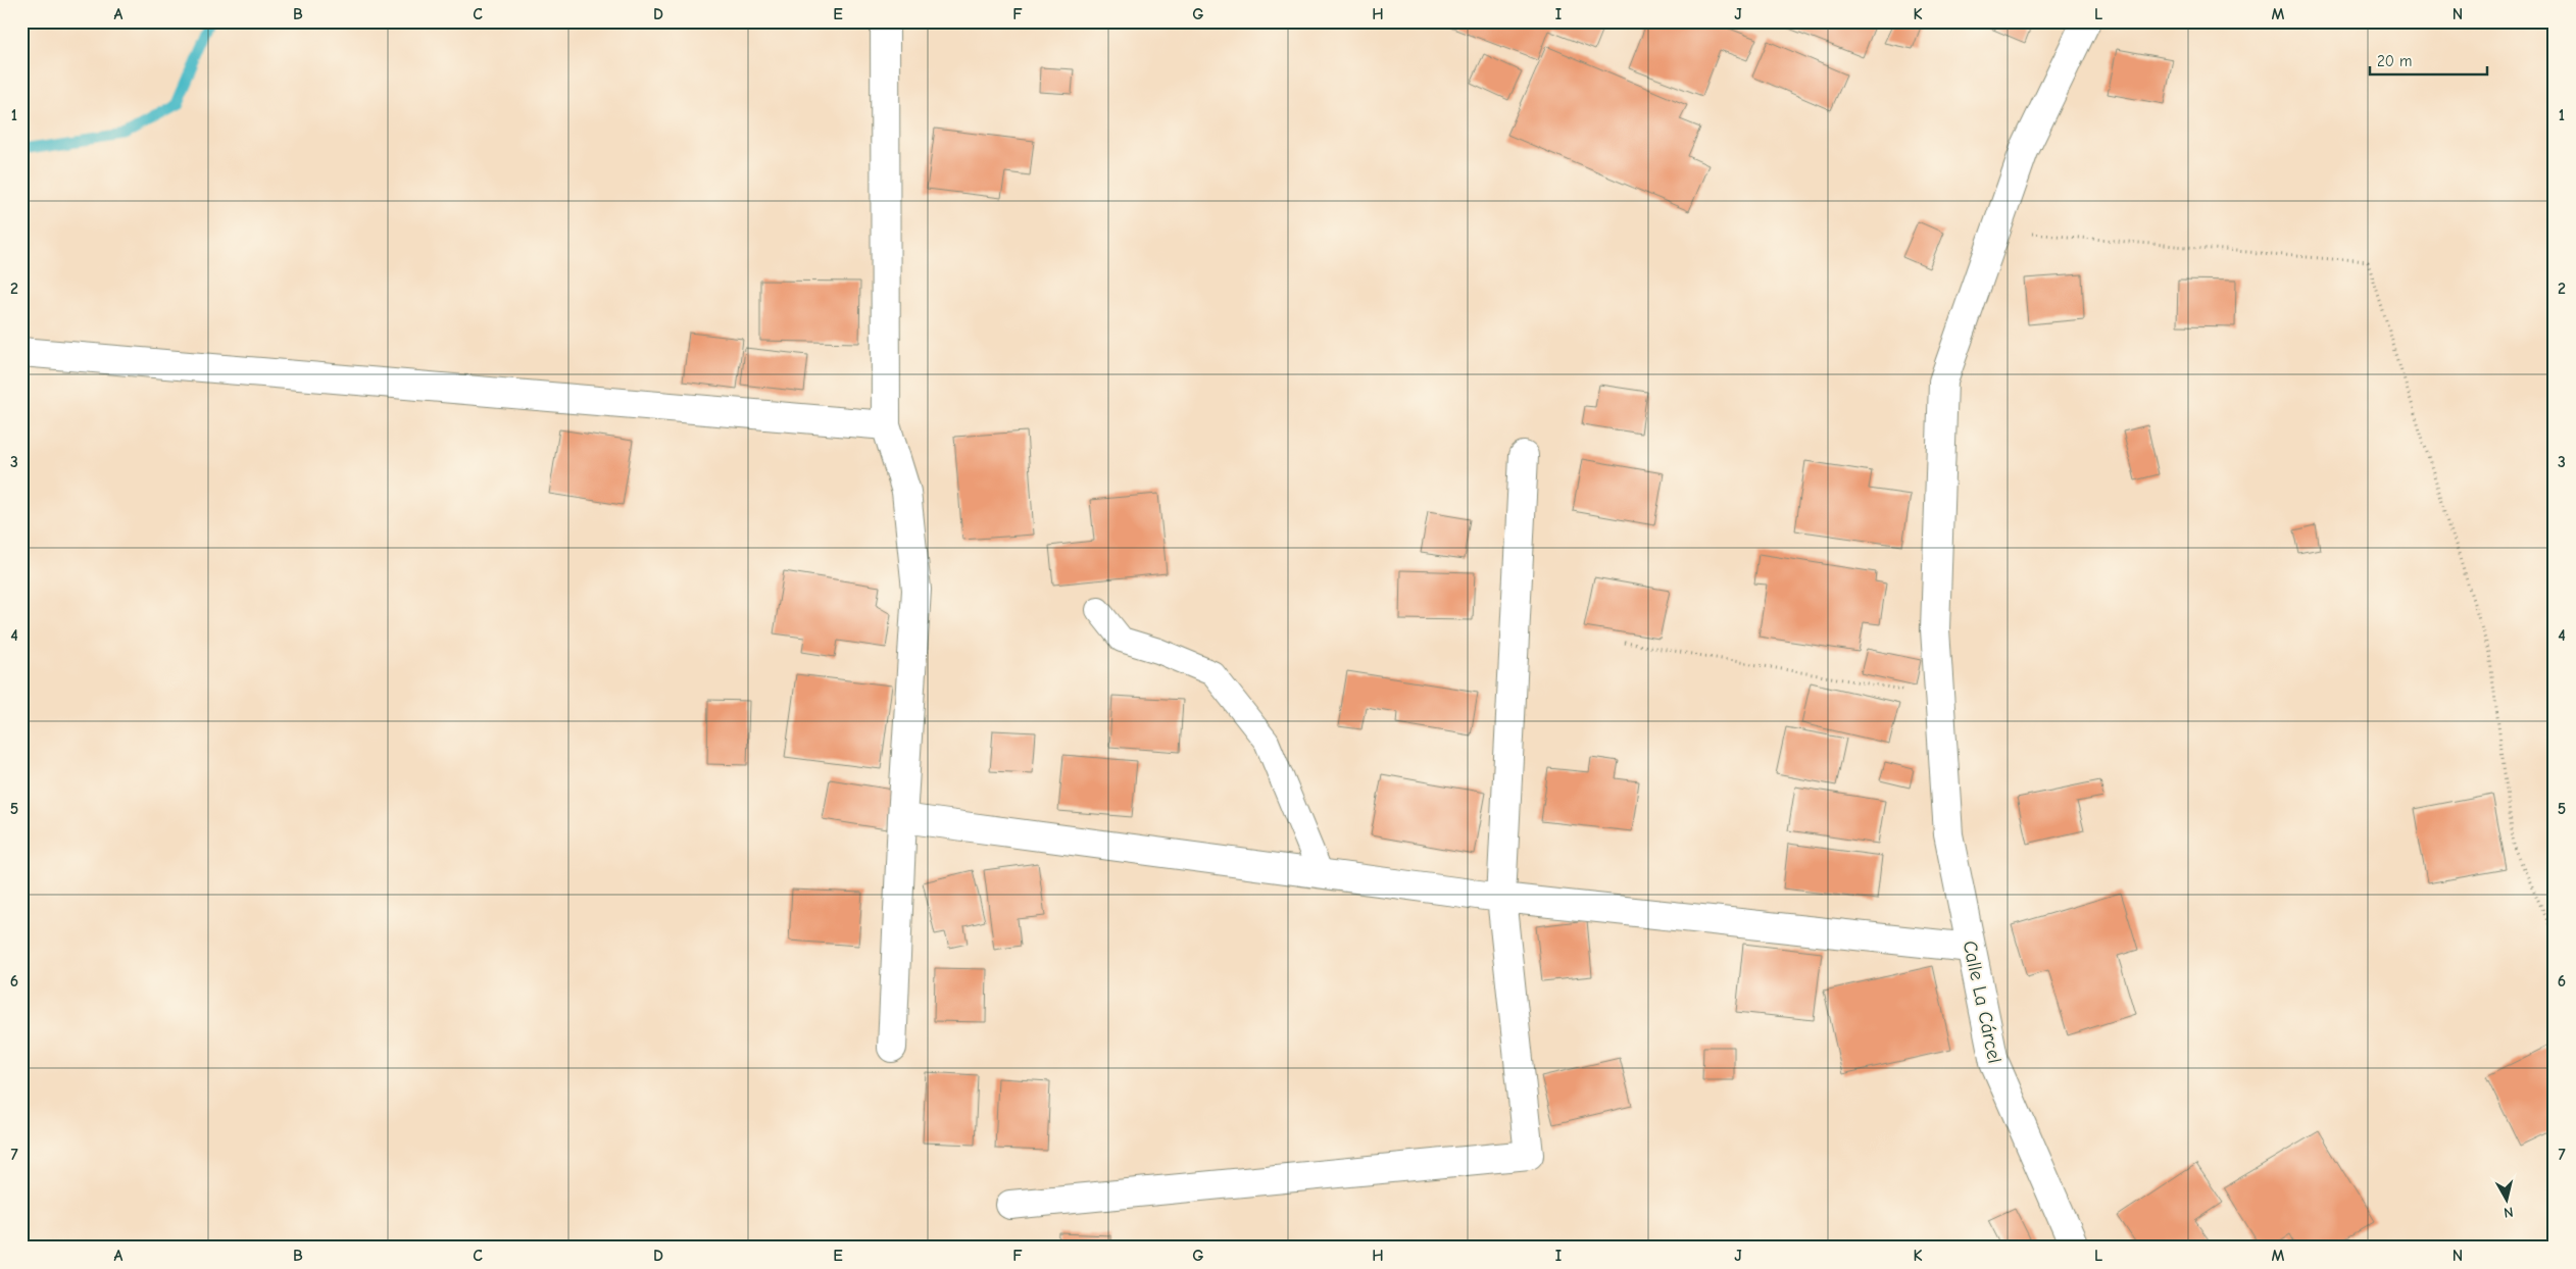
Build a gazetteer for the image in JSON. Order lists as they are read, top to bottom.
{
  "streets": {
    "street": ["Calle La Cárcel"]
  },
  "scale_bar": "20 m",
  "north": "bottom",
  "grid": {
    "columns": [
      "A",
      "B",
      "C",
      "D",
      "E",
      "F",
      "G",
      "H",
      "I",
      "J",
      "K",
      "L",
      "M",
      "N"
    ],
    "rows": [
      "1",
      "2",
      "3",
      "4",
      "5",
      "6",
      "7"
    ]
  }
}
